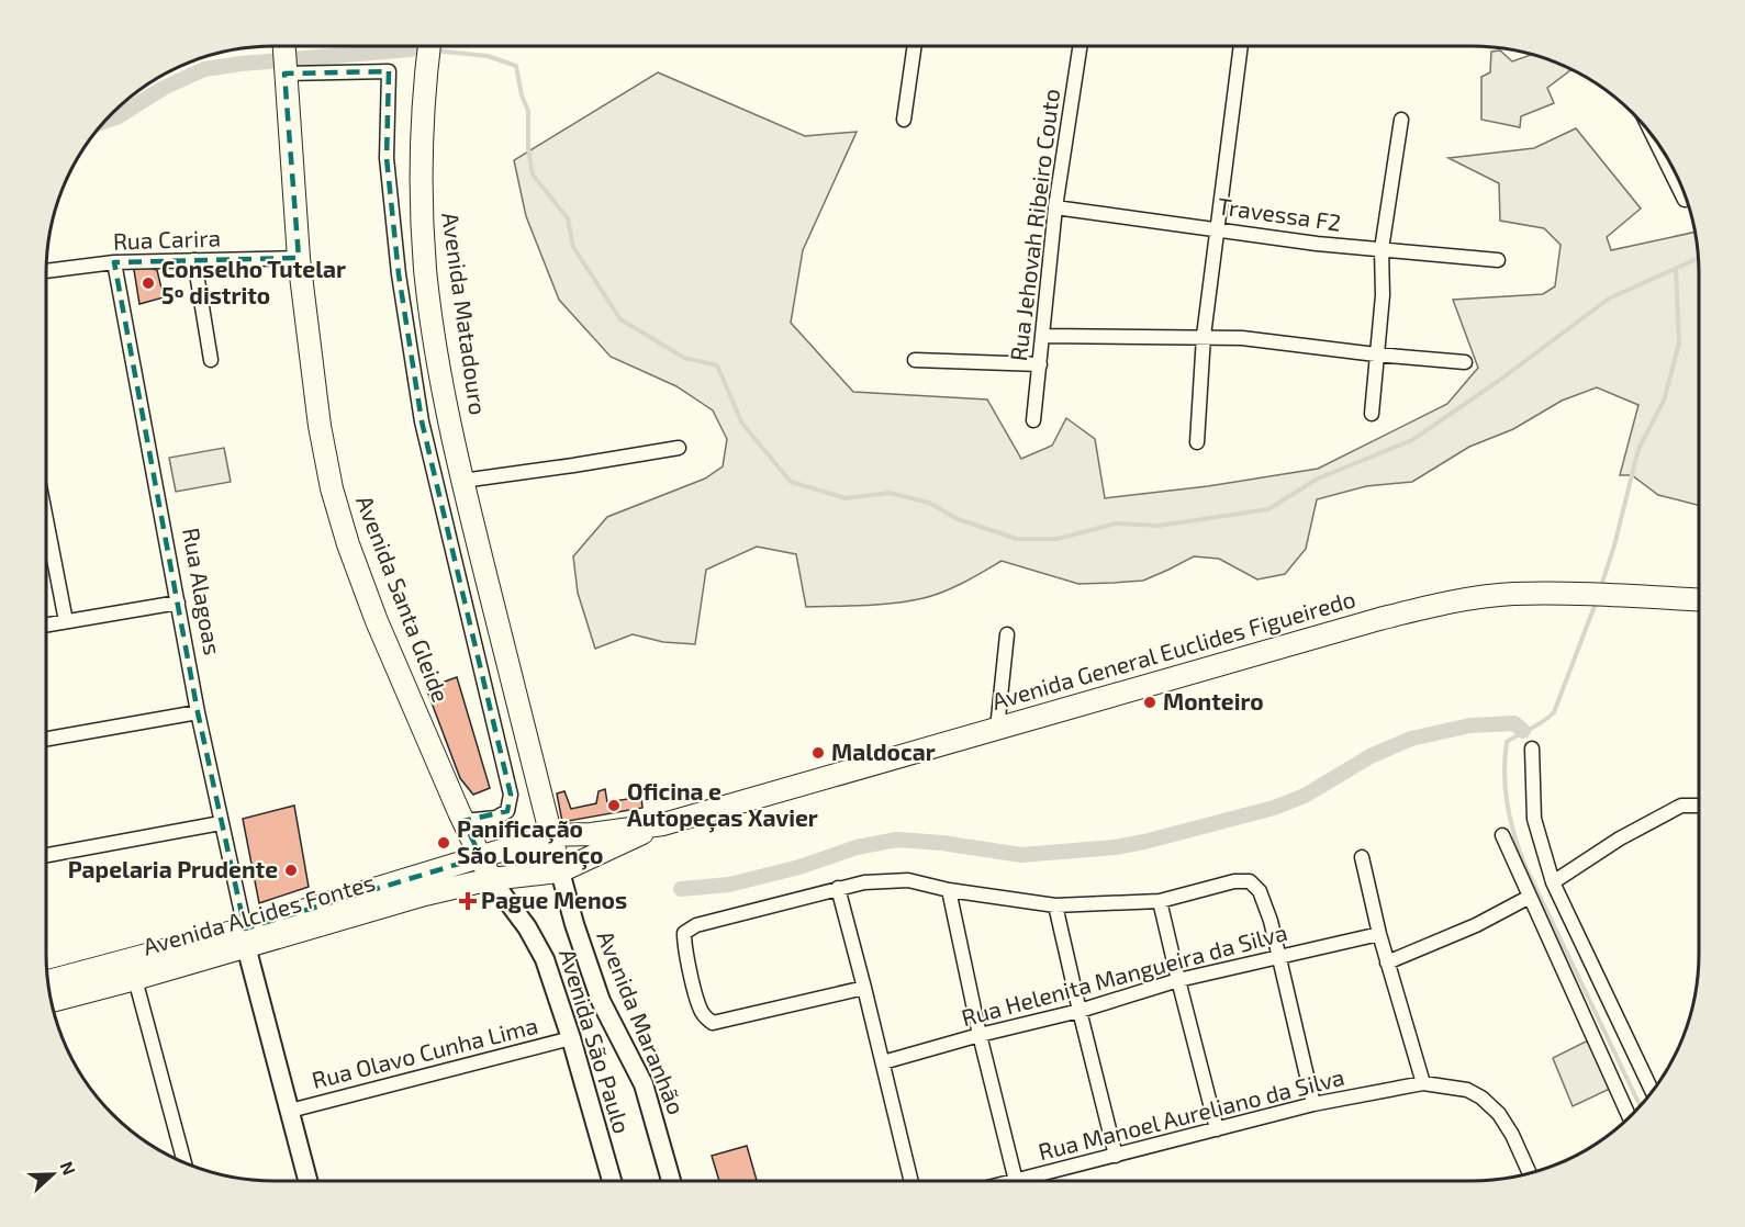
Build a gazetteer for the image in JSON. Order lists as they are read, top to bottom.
{
  "streets": {
    "main road": [
      "Avenida Matadouro",
      "Rua Alagoas",
      "Avenida Santa Gleide",
      "Avenida General Euclides Figueiredo",
      "Avenida Alcides Fontes",
      "Avenida Maranhão",
      "Avenida São Paulo"
    ],
    "street": [
      "Travessa F2",
      "Rua Jehovah Ribeiro Couto",
      "Rua Carira",
      "Rua Helenita Mangueira da Silva",
      "Rua Olavo Cunha Lima",
      "Rua Manoel Aureliano da Silva"
    ]
  },
  "crossings": [
    ["Travessa F2", "Rua Jehovah Ribeiro Couto"],
    ["Rua Carira", "Rua Alagoas"],
    ["Rua Carira", "Avenida Santa Gleide"],
    ["Avenida Matadouro", "Avenida General Euclides Figueiredo"],
    ["Avenida Matadouro", "Avenida Alcides Fontes"],
    ["Avenida Matadouro", "Avenida Maranhão"],
    ["Rua Alagoas", "Avenida Alcides Fontes"],
    ["Rua Alagoas", "Rua Olavo Cunha Lima"],
    ["Avenida Santa Gleide", "Avenida Alcides Fontes"],
    ["Avenida Santa Gleide", "Avenida São Paulo"],
    ["Avenida General Euclides Figueiredo", "Avenida Alcides Fontes"],
    ["Avenida General Euclides Figueiredo", "Avenida Maranhão"],
    ["Avenida Alcides Fontes", "Avenida Maranhão"],
    ["Avenida Alcides Fontes", "Avenida São Paulo"],
    ["Avenida São Paulo", "Rua Olavo Cunha Lima"]
  ],
  "places": {
    "other": [
      "Conselho Tutelar 5º distrito",
      "Monteiro",
      "Maldocar",
      "Oficina e Autopeças Xavier",
      "Panificação São Lourenço",
      "Papelaria Prudente"
    ],
    "health": ["Pague Menos"]
  },
  "north": "right"
}
